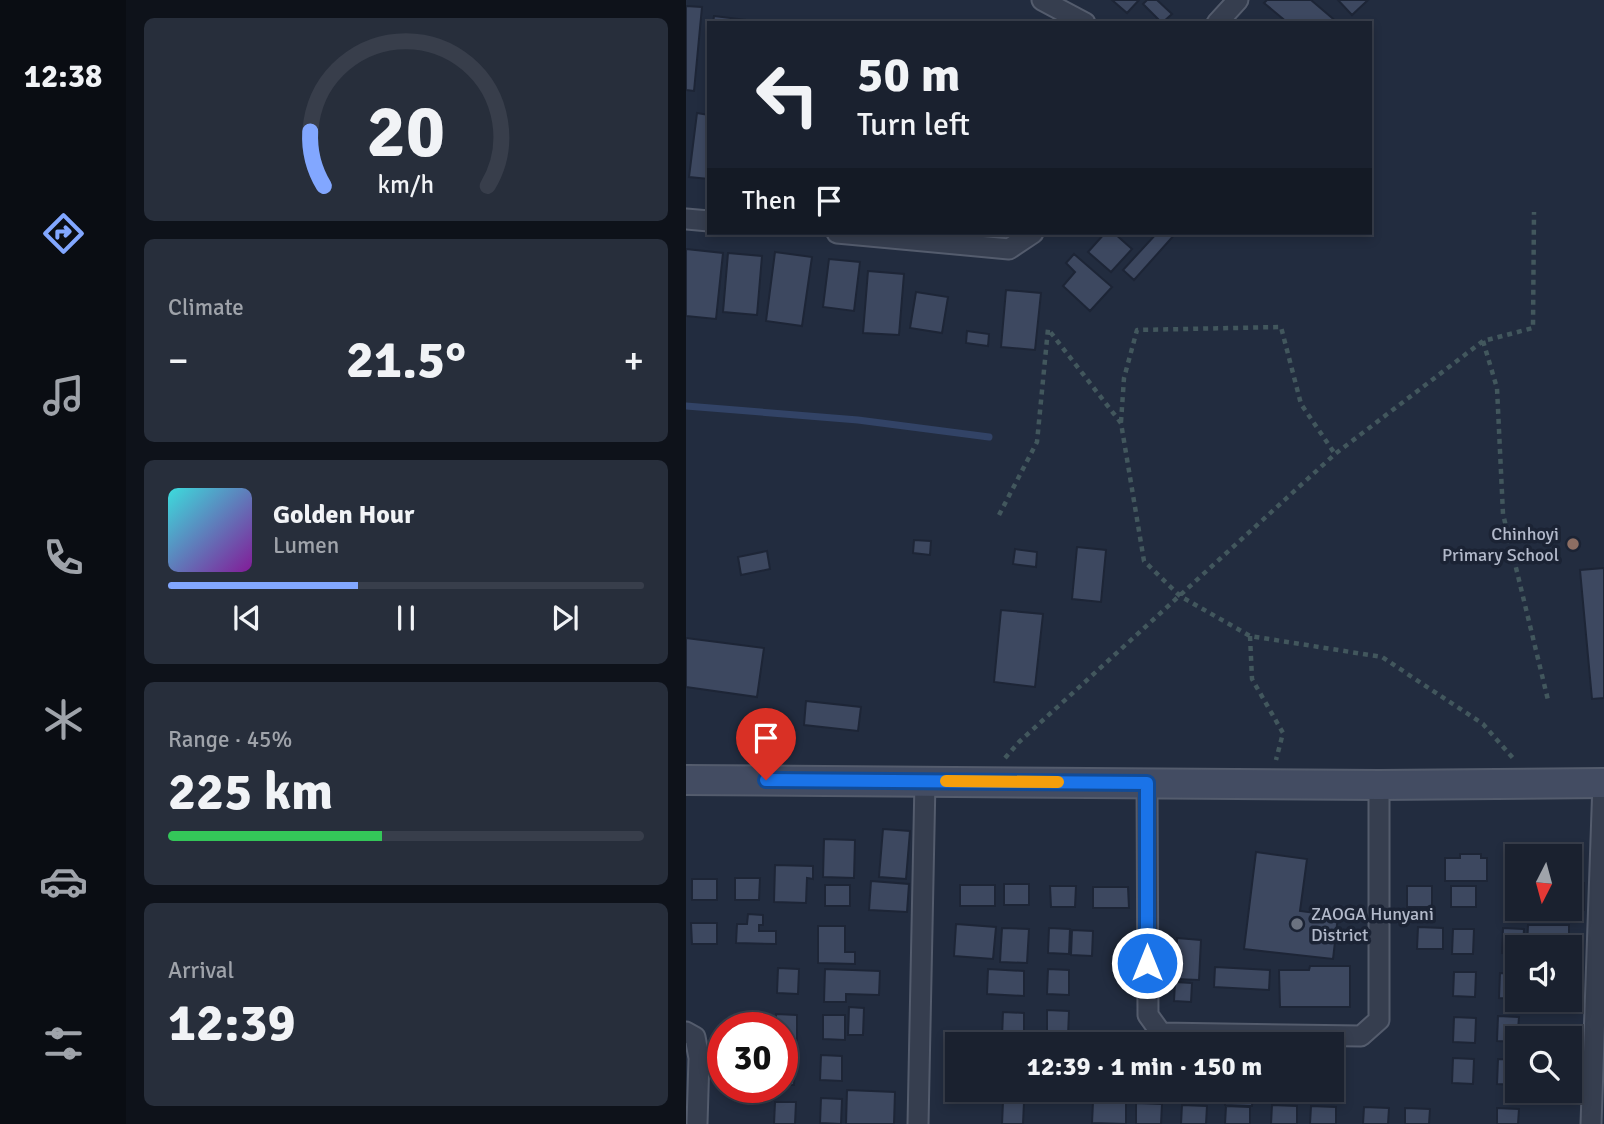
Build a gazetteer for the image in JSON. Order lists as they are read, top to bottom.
{
  "places": ["Chinhoyi Primary School", "ZAOGA Hunyani District"],
  "north": "bottom",
  "page": {
    "tabs": "12:38",
    "turn": ["50 m", "Turn left"],
    "then": "Then",
    "tile": [
      "Climate",
      ["Range · 45%", "225 km"],
      ["Arrival", "12:39"]
    ],
    "heat": ["−", "21.5°", "+"],
    "song": ["Golden Hour", "Lumen"],
    "limit": "30",
    "trip": "12:39 · 1 min · 150 m",
    "gauge": ["20", "km/h"]
  }
}
